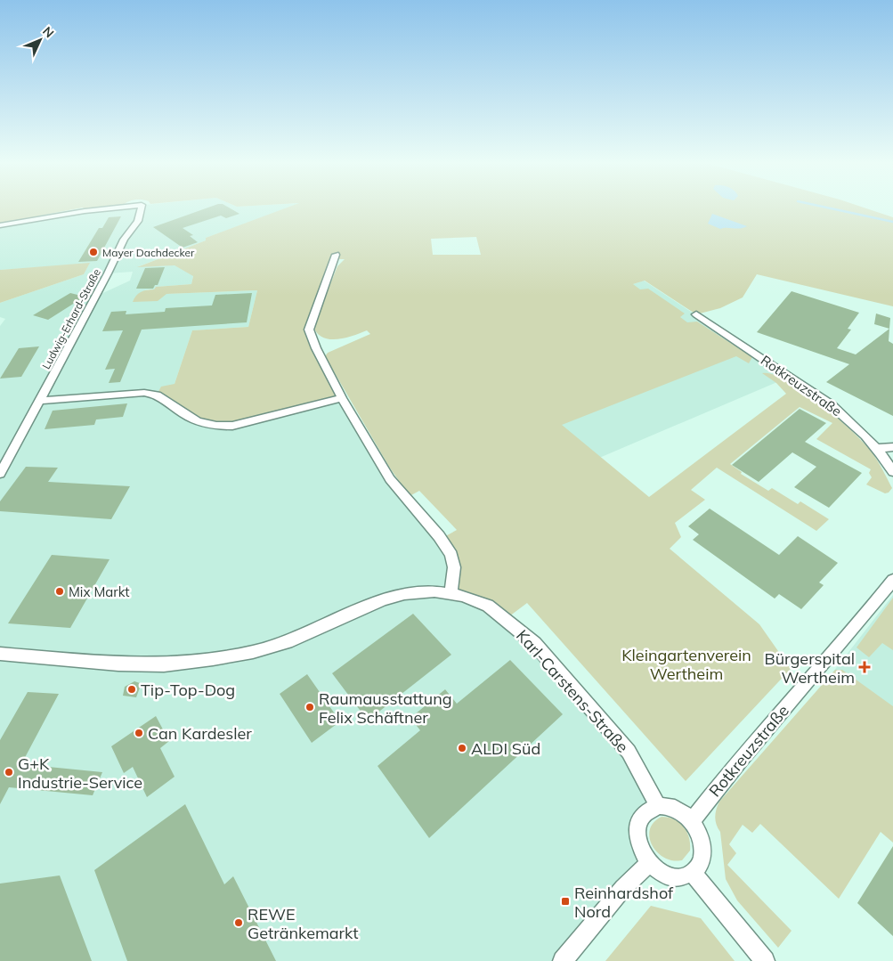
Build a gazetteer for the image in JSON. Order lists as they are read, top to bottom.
{
  "streets": {
    "street": ["Ludwig-Erhard-Straße", "Rotkreuzstraße", "Karl-Carstens-Straße"]
  },
  "crossings": [
    ["Rotkreuzstraße", "Karl-Carstens-Straße"]
  ],
  "parks": ["Kleingartenverein Wertheim"],
  "places": {
    "other": [
      "Mayer Dachdecker",
      "Mix Markt",
      "Tip-Top-Dog",
      "Raumausstattung Felix Schäftner",
      "Can Kardesler",
      "ALDI Süd",
      "G+K Industrie-Service",
      "REWE Getränkemarkt"
    ],
    "health": ["Bürgerspital Wertheim"],
    "transit": ["Reinhardshof Nord"]
  },
  "north": "top right"
}
